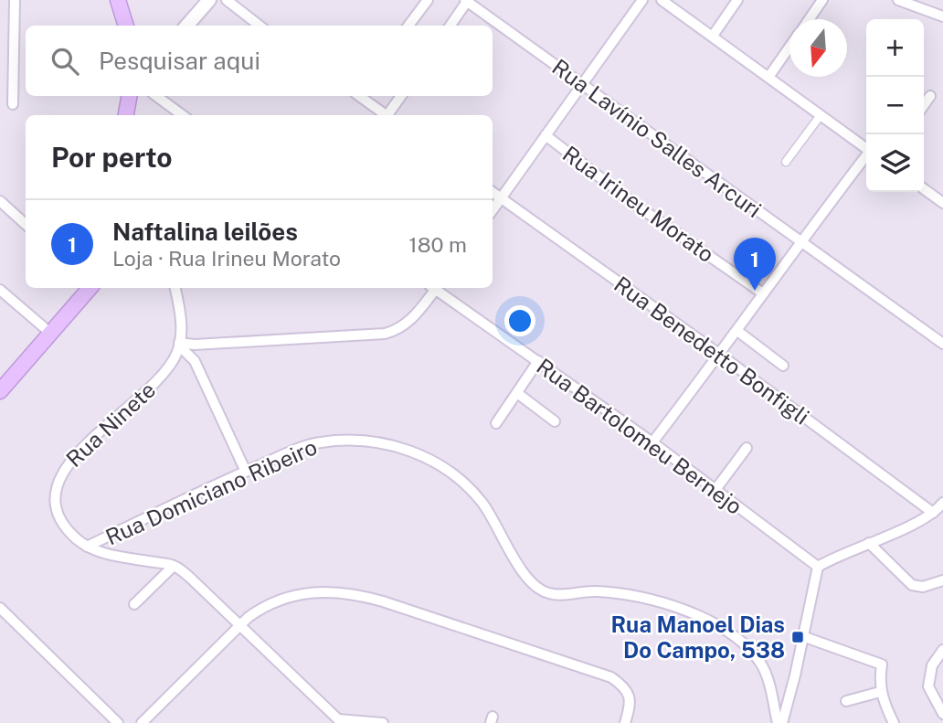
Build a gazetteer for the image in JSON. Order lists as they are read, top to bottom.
{
  "streets": {
    "street": [
      "Rua Lavínio Salles Arcuri",
      "Rua Irineu Morato",
      "Rua Benedetto Bonfigli",
      "Rua Ninete",
      "Rua Bartolomeu Bernejo",
      "Rua Domiciano Ribeiro"
    ]
  },
  "crossings": [
    ["Rua Ninete", "Rua Domiciano Ribeiro"]
  ],
  "places": {
    "transit": ["Rua Manoel Dias Do Campo, 538"]
  },
  "north": "bottom",
  "page": {
    "map_buttons": ["+", "−"],
    "search": "Pesquisar aqui",
    "heading": "Por perto",
    "list": [
      {
        "mark": "1",
        "name": "Naftalina leilões",
        "note": "Loja · Rua Irineu Morato",
        "value": "180 m"
      }
    ],
    "pins": "1"
  }
}
